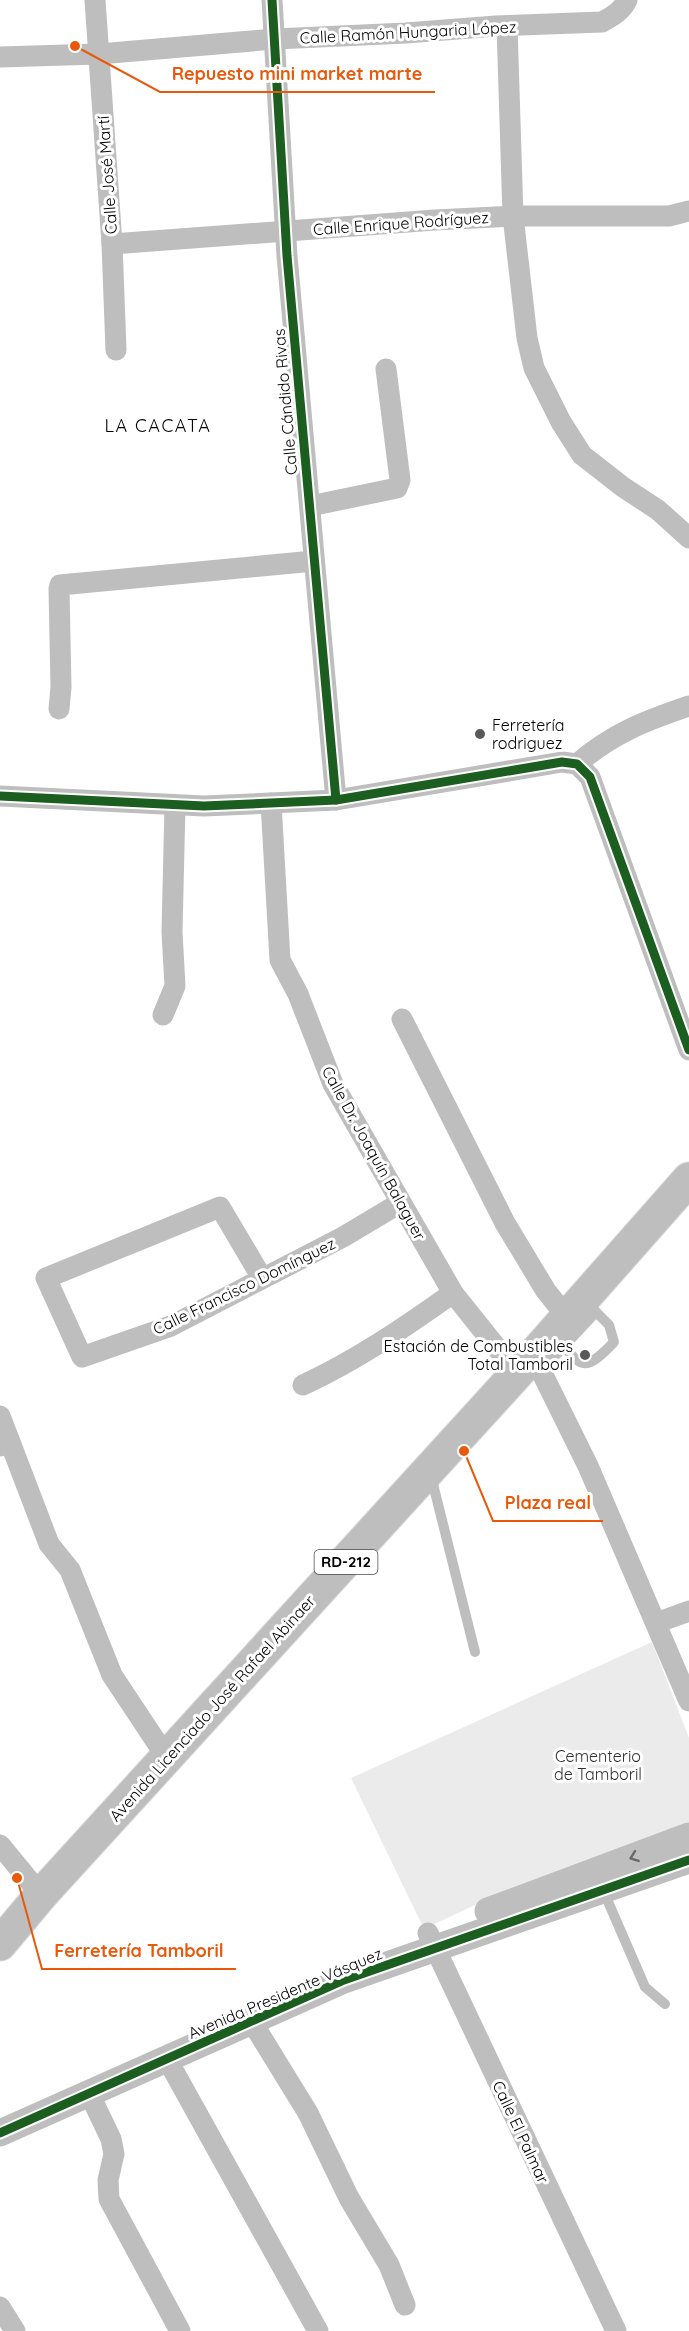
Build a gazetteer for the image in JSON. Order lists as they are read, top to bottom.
{
  "streets": {
    "main road": ["RD-212", "Avenida Licenciado José Rafael Abinaer"],
    "street": [
      "Calle Ramón Hungaria López",
      "Calle José Martí",
      "Calle Enrique Rodríguez",
      "Calle Cándido Rivas",
      "Calle Dr. Joaquín Balaguer",
      "Calle Francisco Domínguez",
      "Avenida Presidente Vásquez",
      "Calle El Palmar"
    ]
  },
  "crossings": [
    ["Calle Ramón Hungaria López", "Calle José Martí"],
    ["Calle Ramón Hungaria López", "Calle Cándido Rivas"],
    ["Calle José Martí", "Calle Enrique Rodríguez"],
    ["Calle Enrique Rodríguez", "Calle Cándido Rivas"],
    ["Calle Dr. Joaquín Balaguer", "Calle Francisco Domínguez"],
    ["Calle Dr. Joaquín Balaguer", "Avenida Licenciado José Rafael Abinaer"],
    ["Avenida Presidente Vásquez", "Calle El Palmar"]
  ],
  "districts": ["LA CACATA"],
  "parks": ["Cementerio de Tamboril"],
  "places": [
    "Repuesto mini market marte",
    "Ferretería rodriguez",
    "Estación de Combustibles Total Tamboril",
    "Plaza real",
    "Ferretería Tamboril"
  ]
}
